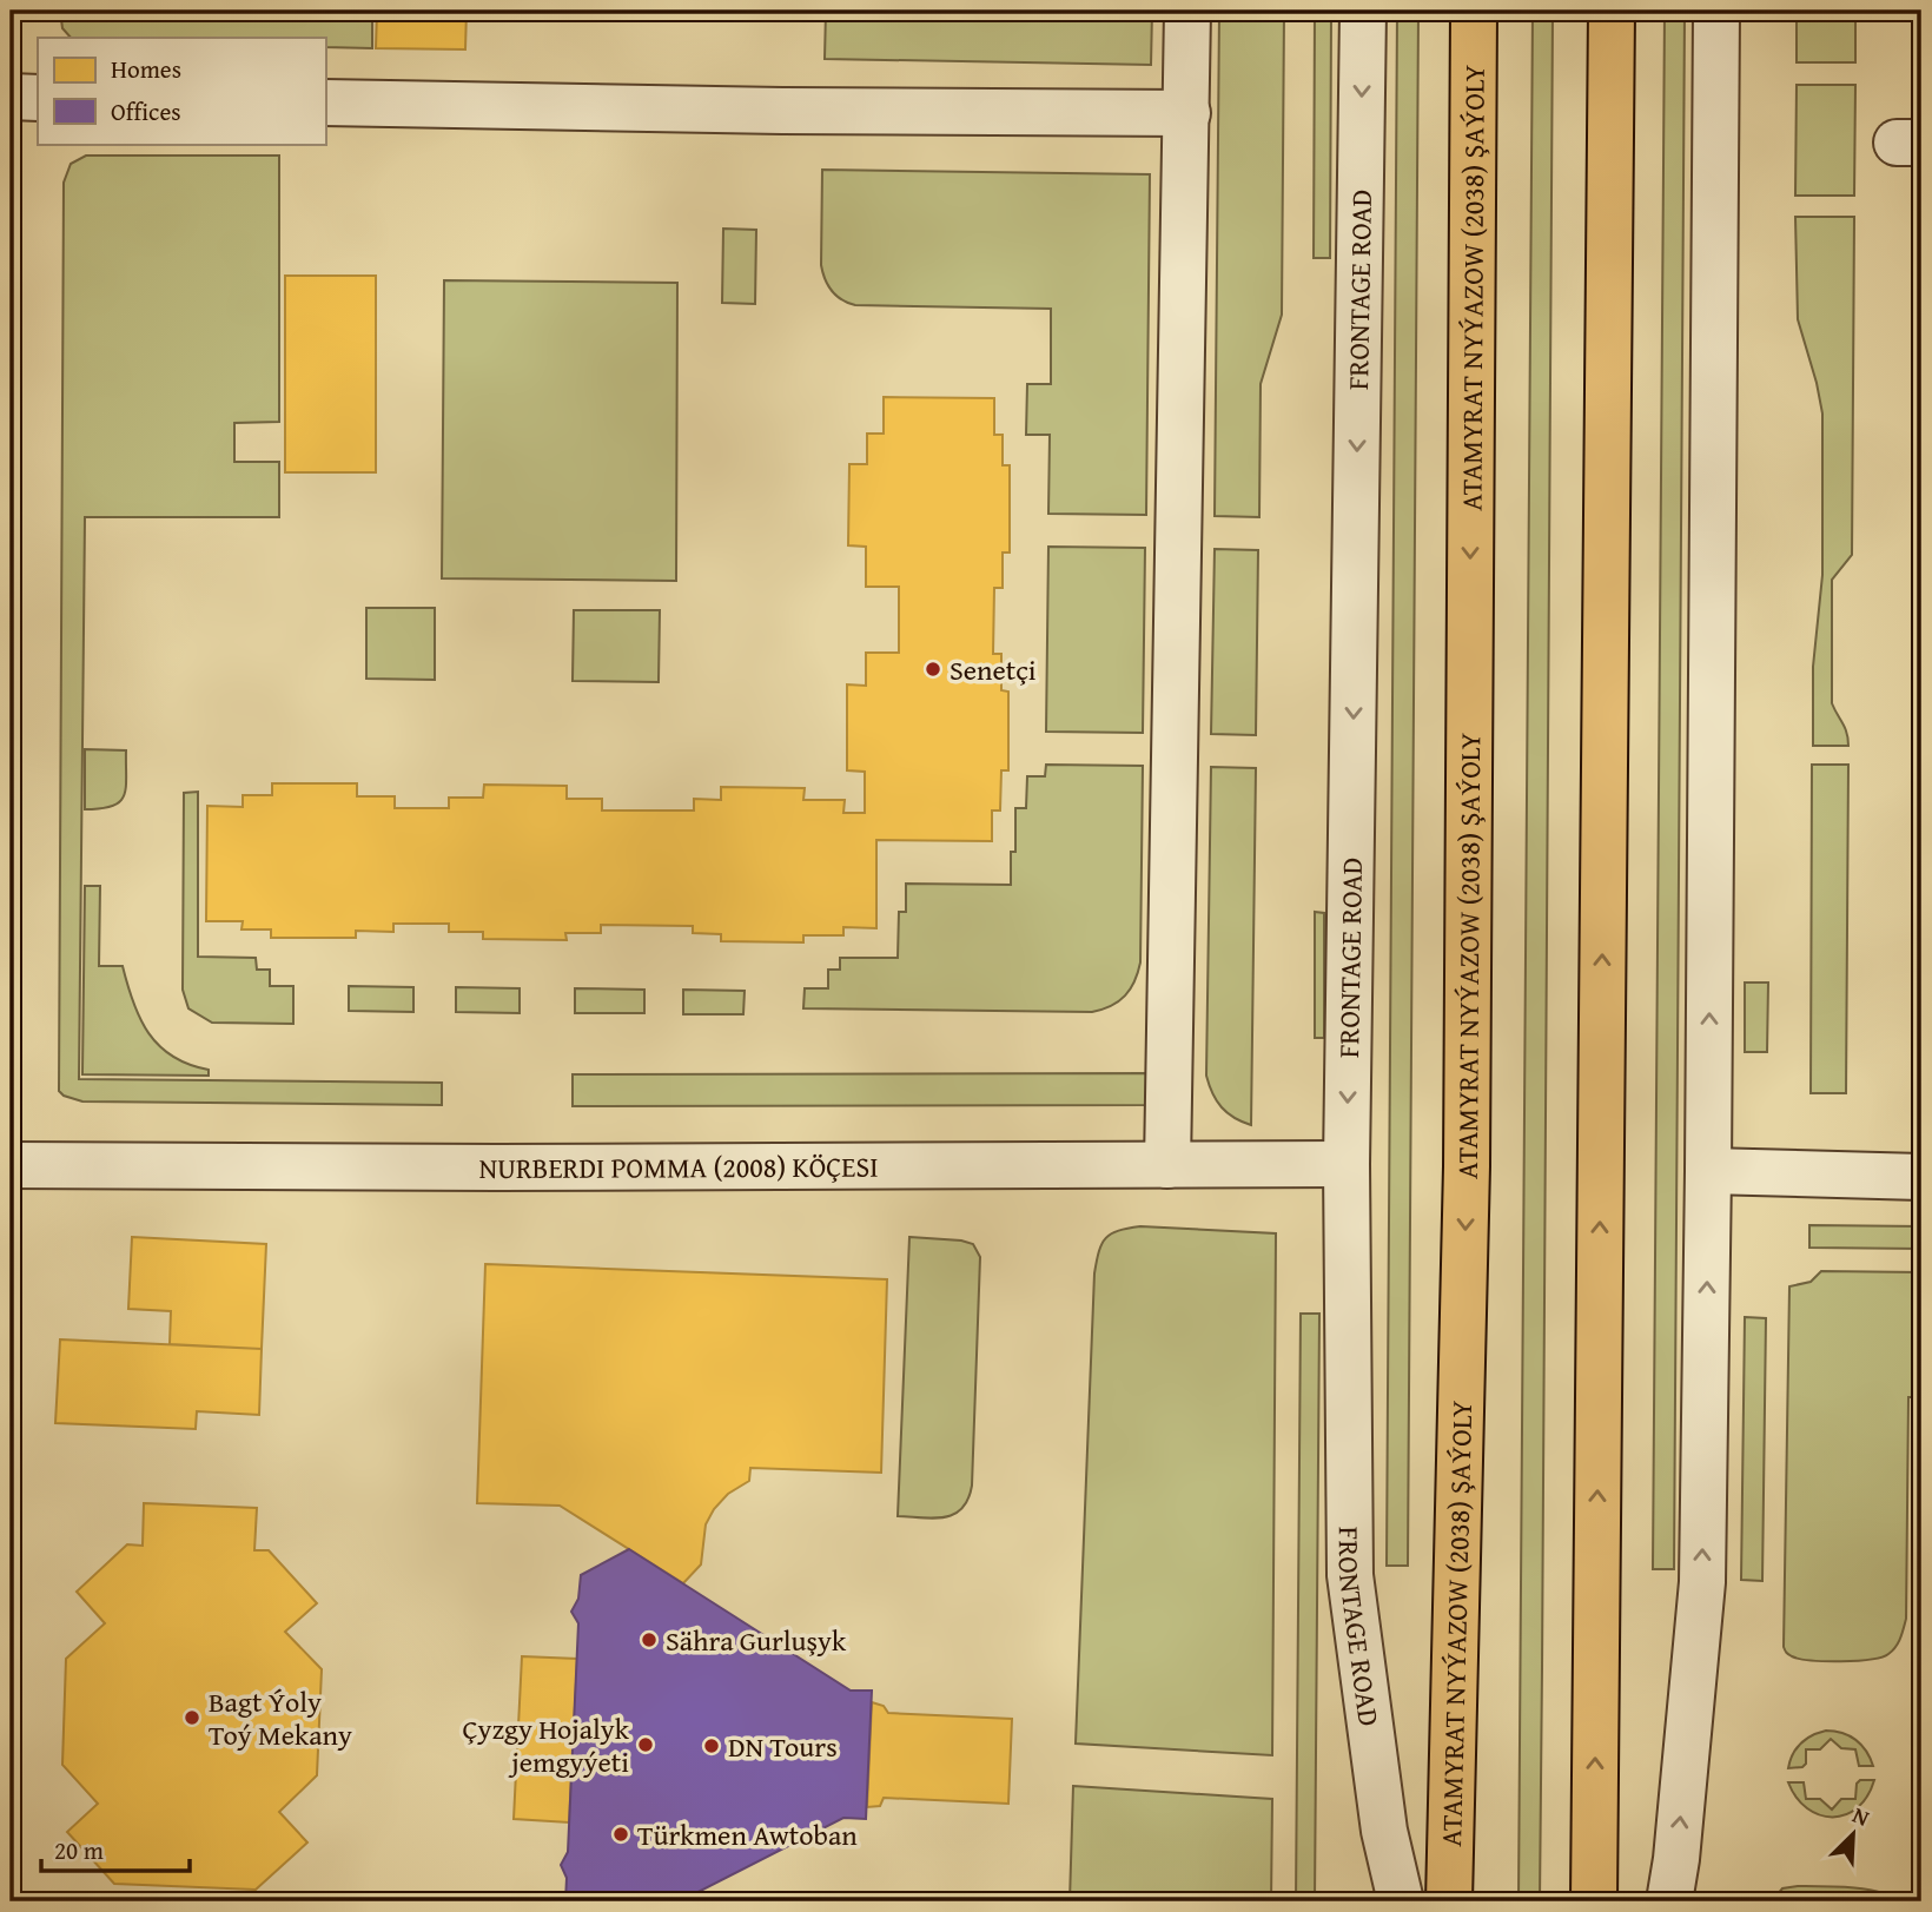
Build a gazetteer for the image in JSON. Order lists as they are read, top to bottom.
{
  "streets": {
    "main road": ["ATAMYRAT NYÝAZOW (2038) ŞAÝOLY"],
    "street": ["FRONTAGE ROAD", "NURBERDI POMMA (2008) KÖÇESI"]
  },
  "crossings": [
    ["FRONTAGE ROAD", "NURBERDI POMMA (2008) KÖÇESI"]
  ],
  "places": [
    "Senetçi",
    "Sähra Gurluşyk",
    "Bagt Ýoly Toý Mekany",
    "Çyzgy Hojalyk jemgyýeti",
    "DN Tours",
    "Türkmen Awtoban"
  ],
  "legend": ["Homes", "Offices"],
  "scale_bar": "20 m",
  "north": "top right"
}
